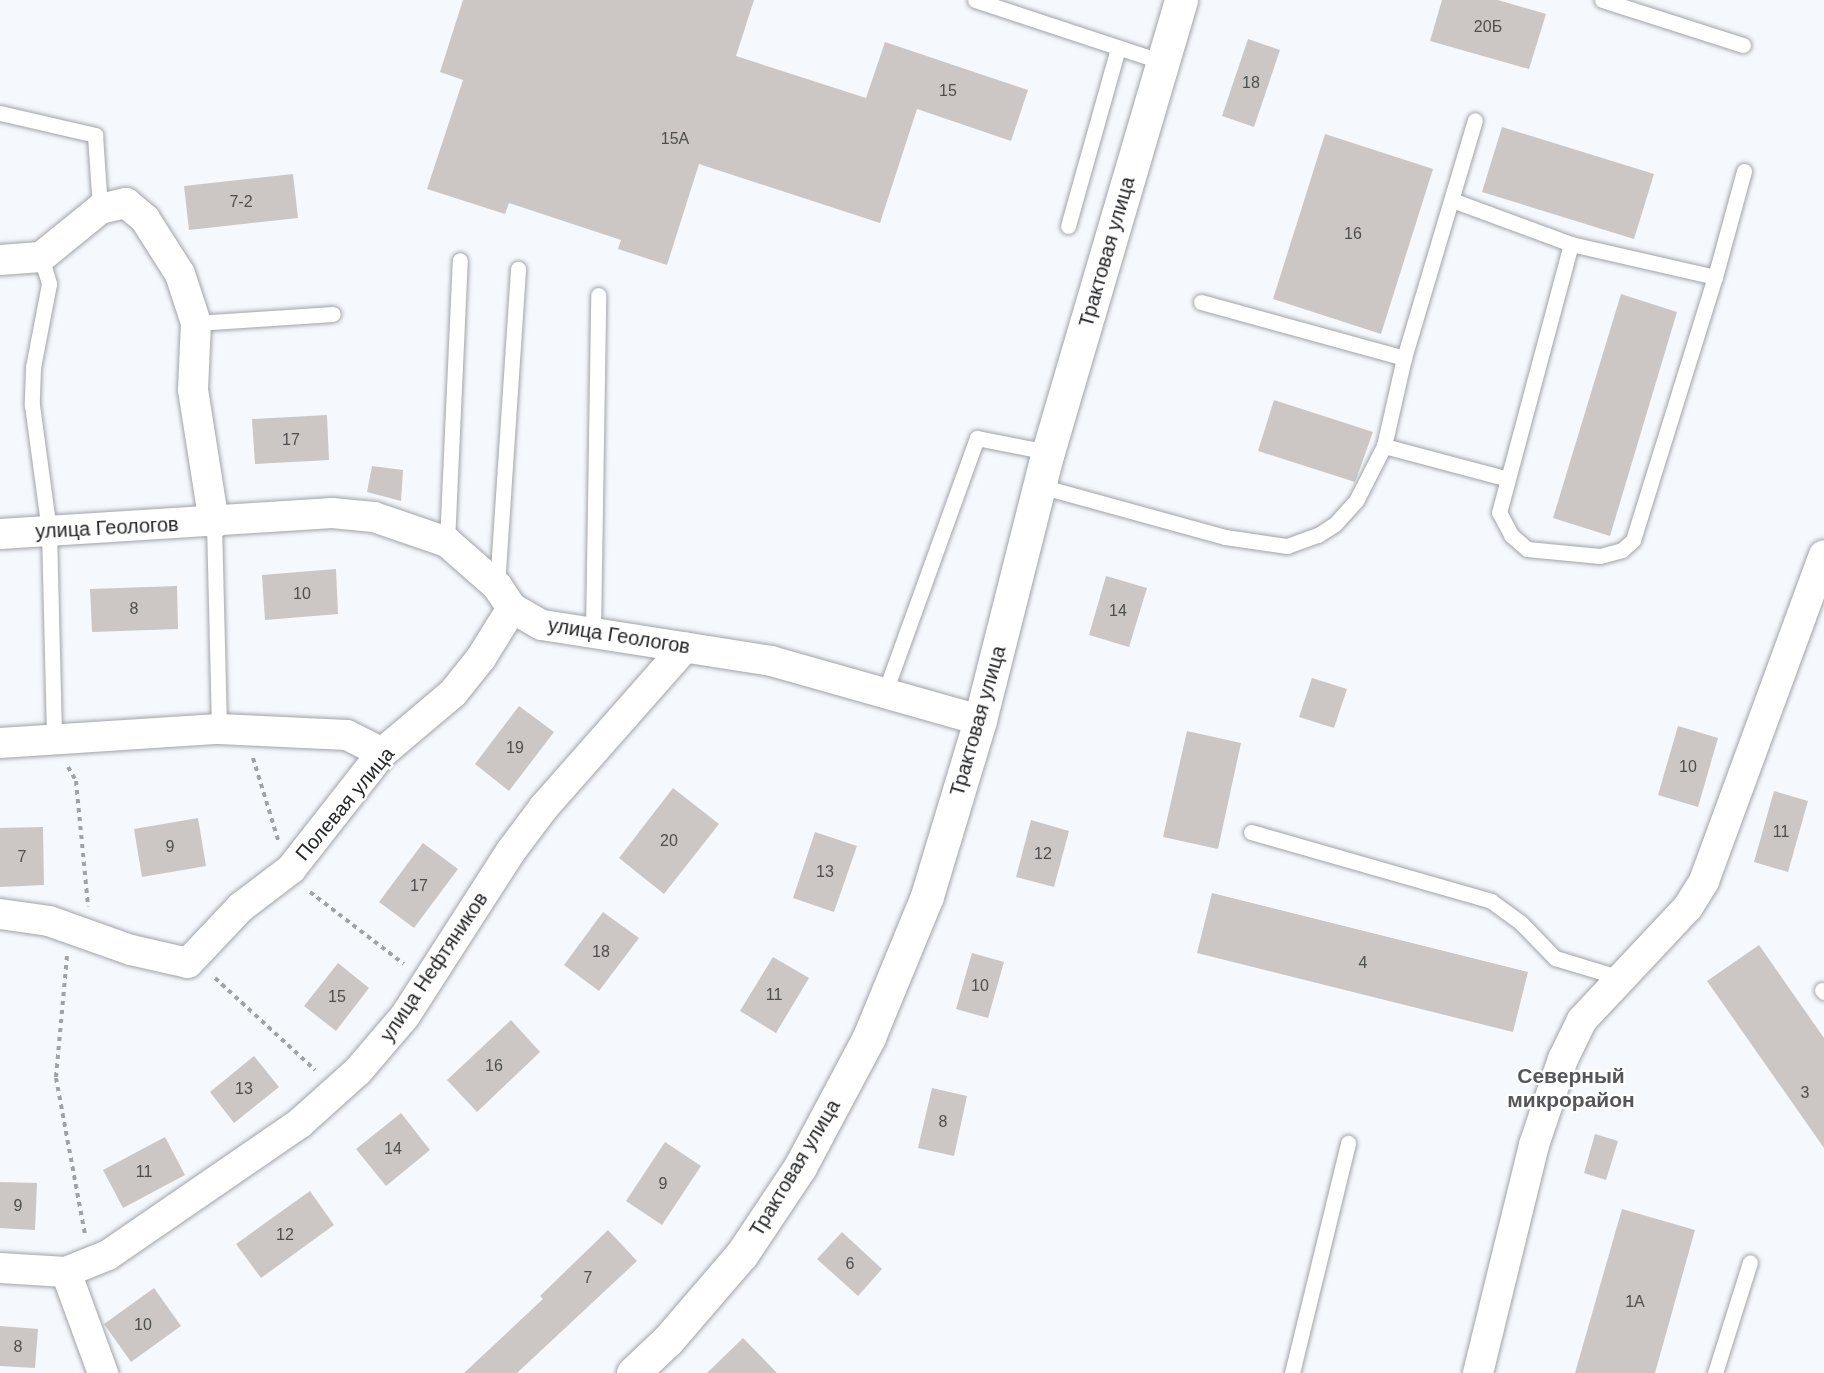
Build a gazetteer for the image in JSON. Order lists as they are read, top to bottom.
{
  "streets": {
    "street": [
      "Трактовая улица",
      "улица Геологов",
      "Полевая улица",
      "улица Нефтяников"
    ]
  },
  "crossings": [
    ["Трактовая улица", "улица Геологов"],
    ["улица Геологов", "Полевая улица"],
    ["улица Геологов", "улица Нефтяников"]
  ],
  "districts": ["Северный микрорайон"],
  "house_numbers": [
    "20Б",
    "18",
    "15",
    "15А",
    "7-2",
    "16",
    "17",
    "10",
    "8",
    "14",
    "19",
    "10",
    "11",
    "20",
    "9",
    "12",
    "7",
    "13",
    "17",
    "18",
    "4",
    "10",
    "11",
    "15",
    "16",
    "13",
    "3",
    "8",
    "14",
    "11",
    "9",
    "9",
    "12",
    "6",
    "7",
    "1А",
    "10",
    "8"
  ]
}
